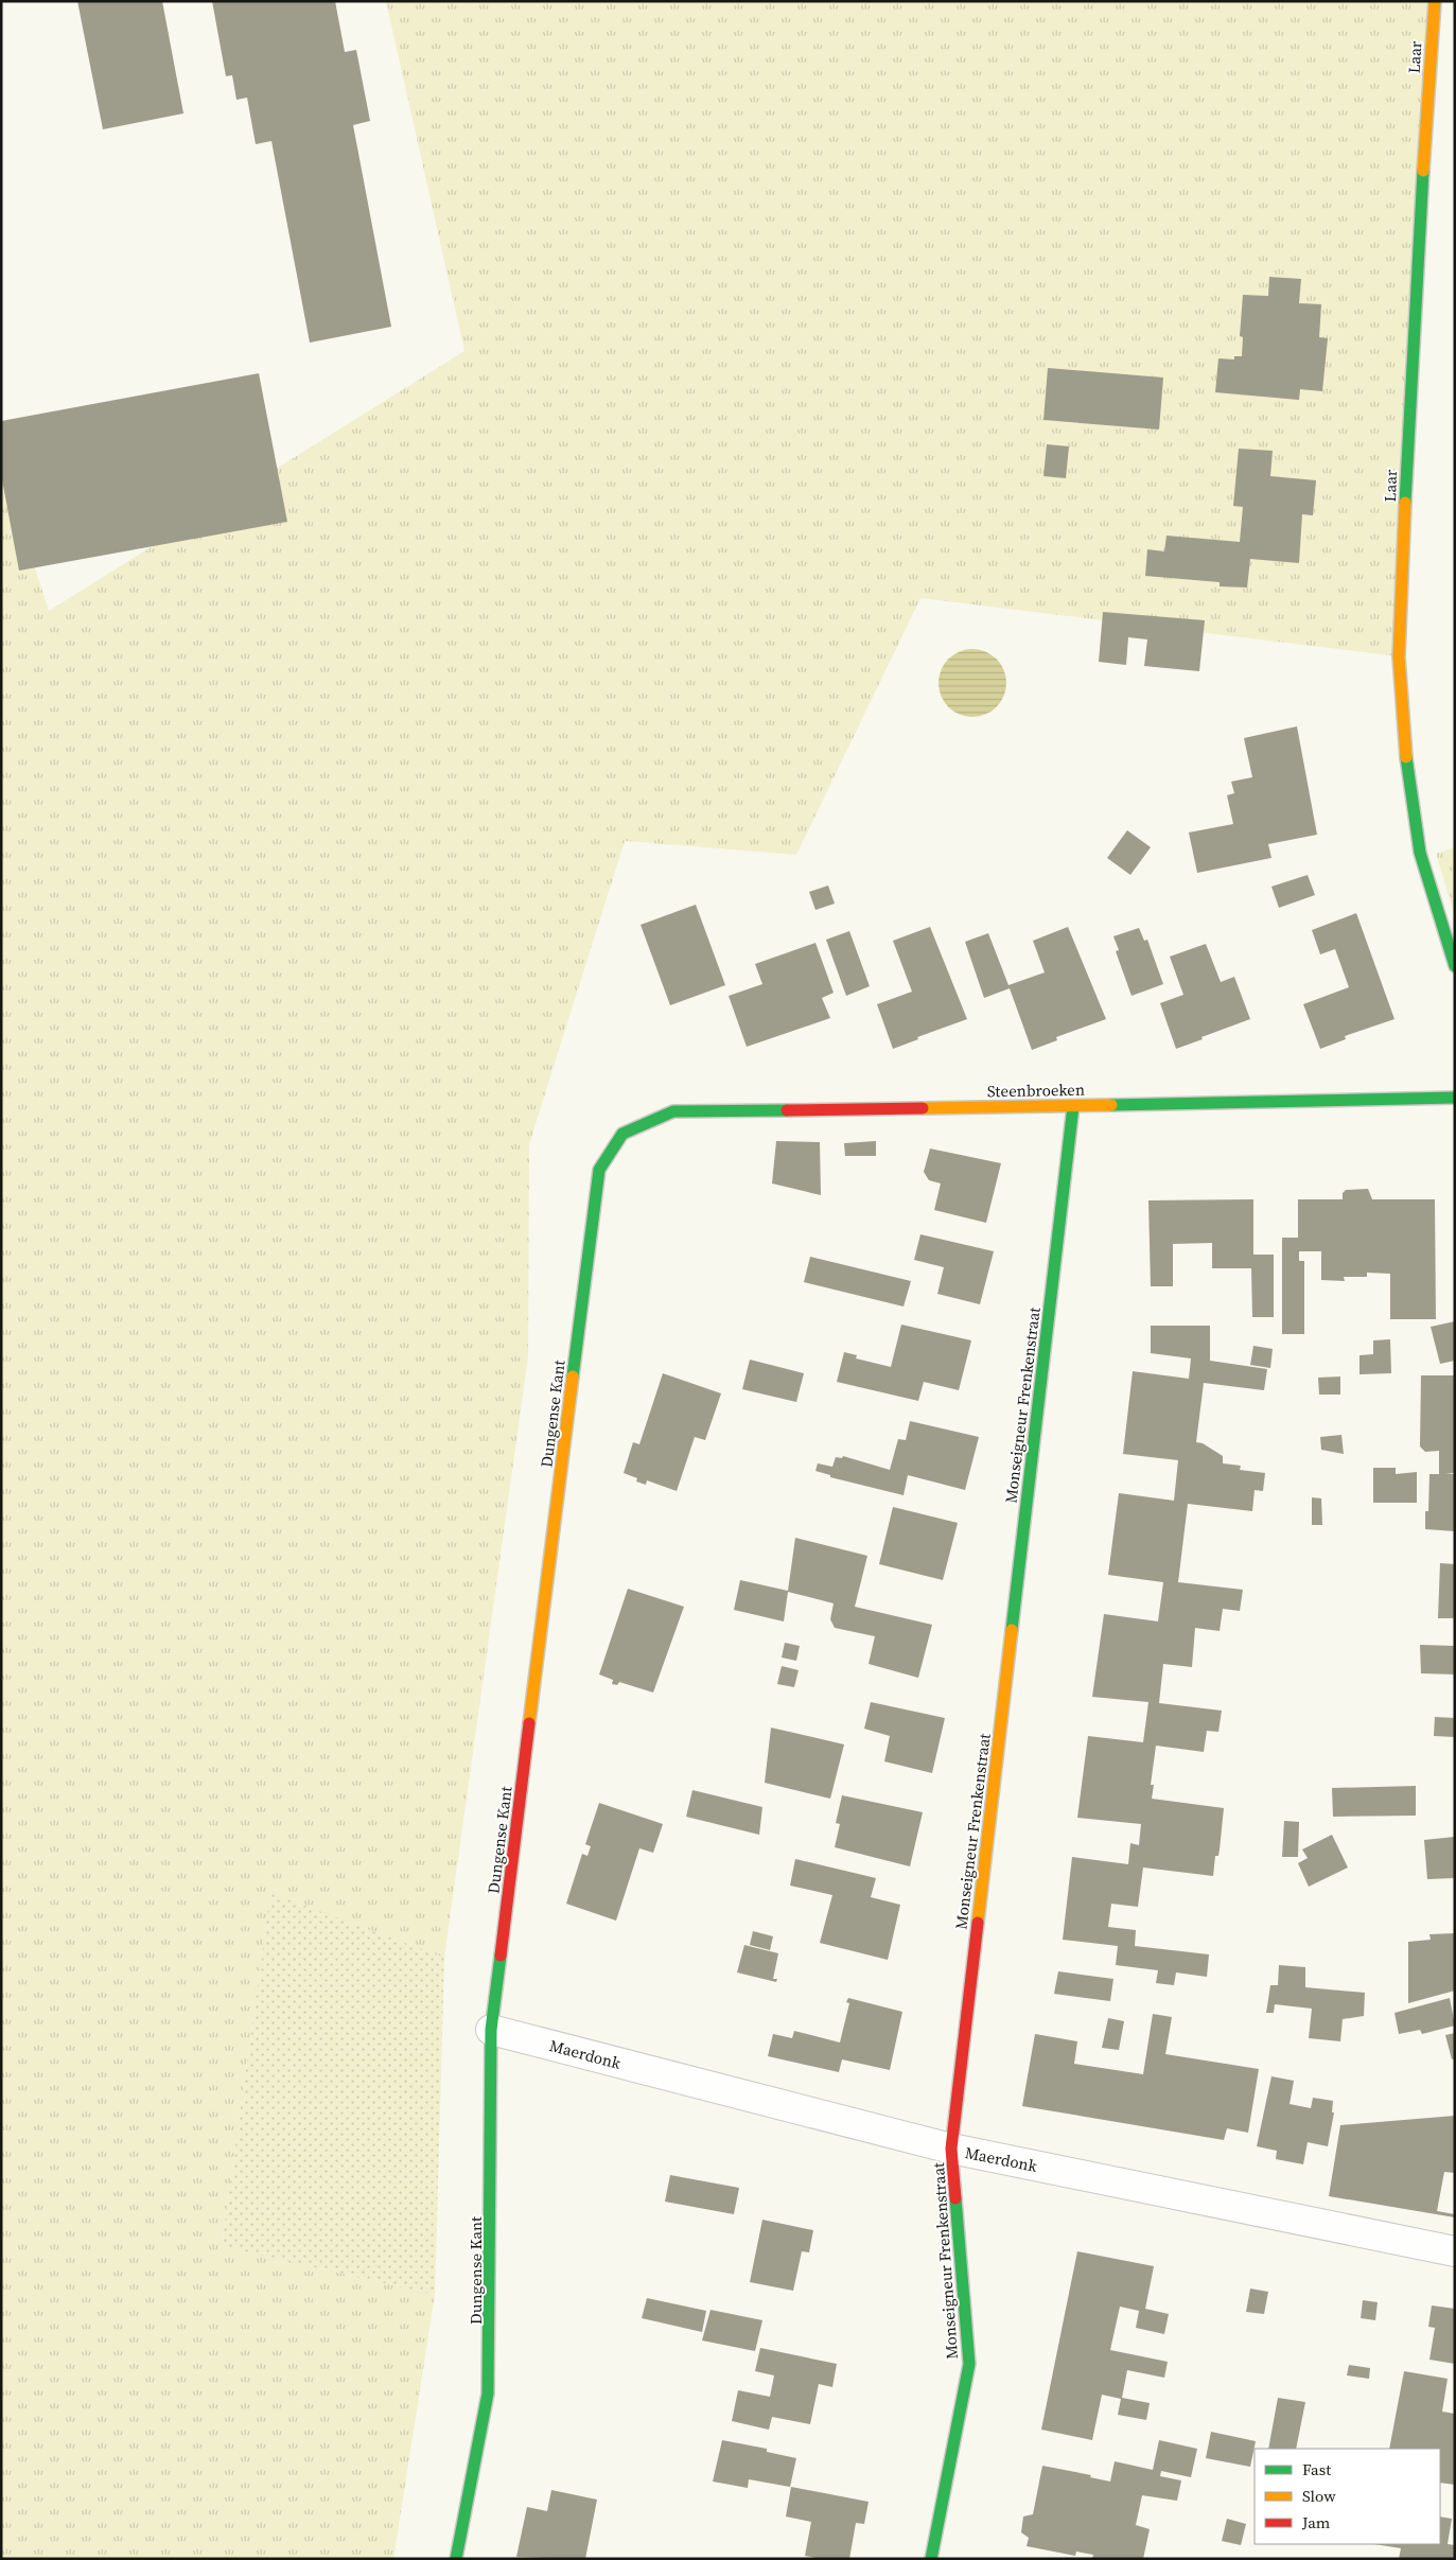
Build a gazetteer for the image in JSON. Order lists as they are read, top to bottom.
{
  "streets": {
    "street": [
      "Laar",
      "Steenbroeken",
      "Monseigneur Frenkenstraat",
      "Dungense Kant",
      "Maerdonk"
    ]
  },
  "crossings": [
    ["Steenbroeken", "Monseigneur Frenkenstraat"],
    ["Steenbroeken", "Dungense Kant"],
    ["Monseigneur Frenkenstraat", "Maerdonk"],
    ["Dungense Kant", "Maerdonk"]
  ],
  "legend": ["Fast", "Slow", "Jam"]
}
